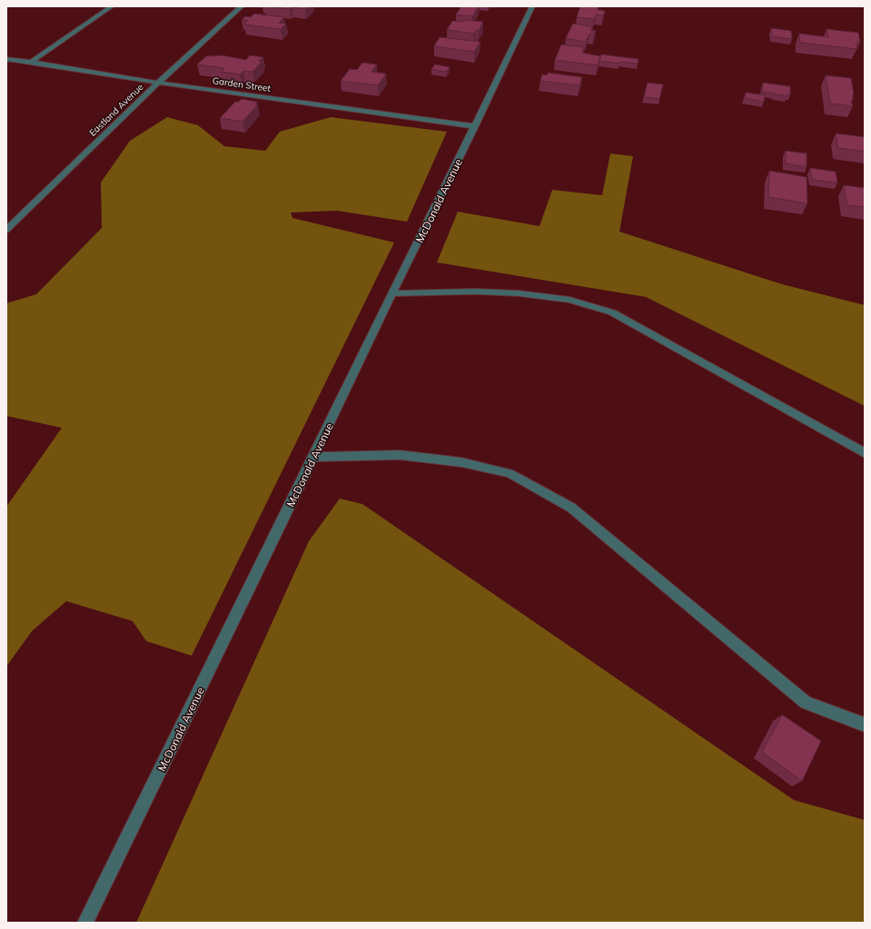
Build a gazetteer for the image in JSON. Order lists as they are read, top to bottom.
{
  "streets": {
    "street": ["Garden Street", "Eastland Avenue", "McDonald Avenue"]
  },
  "crossings": [
    ["Garden Street", "Eastland Avenue"],
    ["Garden Street", "McDonald Avenue"]
  ]
}
